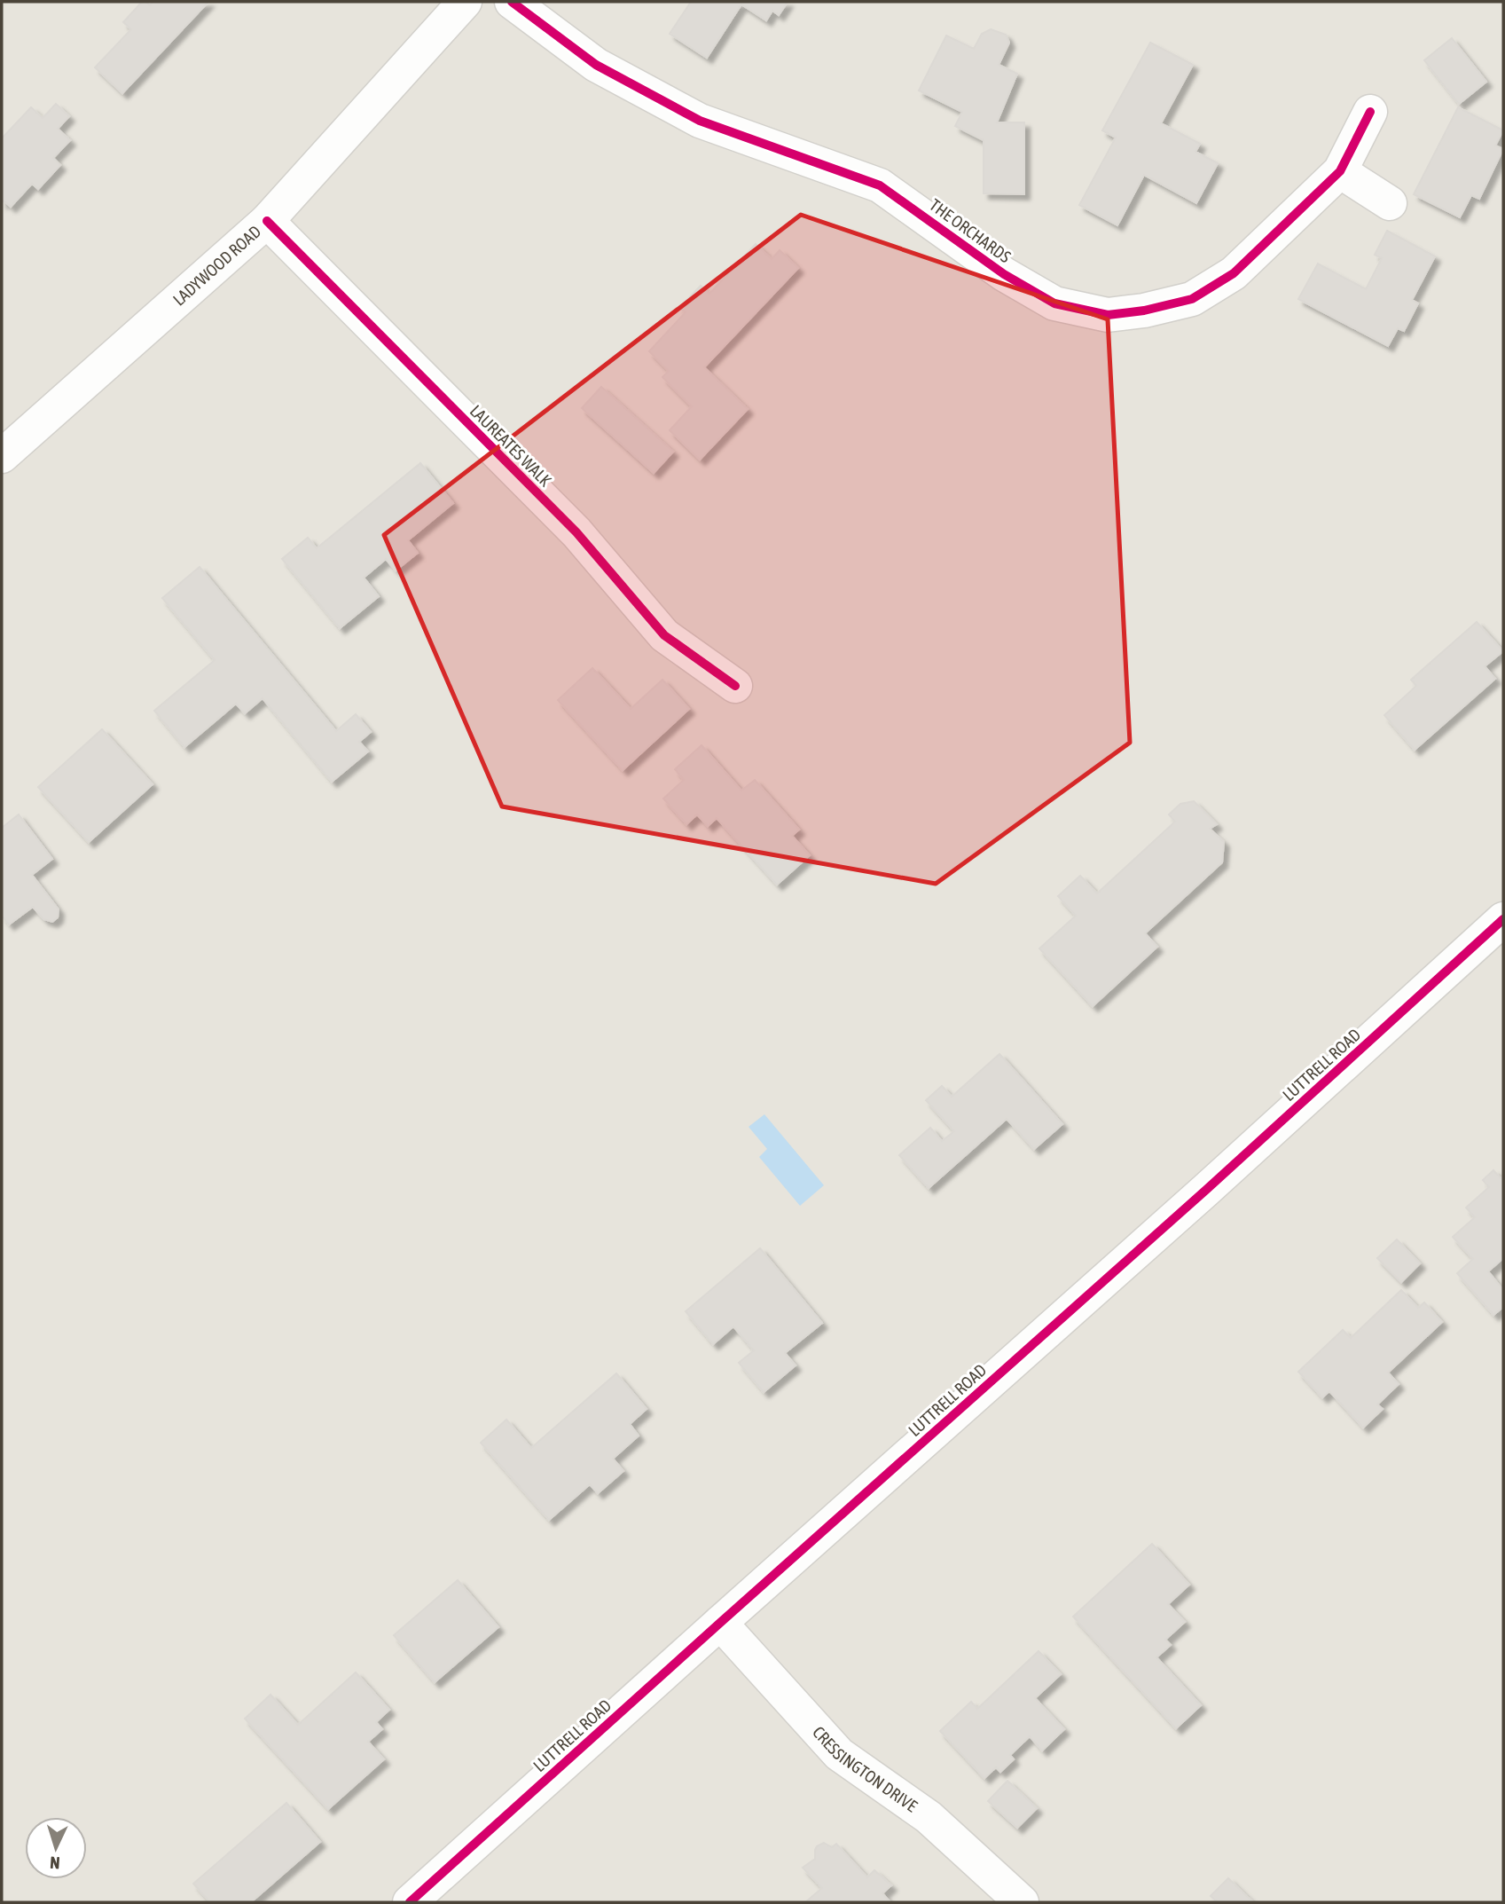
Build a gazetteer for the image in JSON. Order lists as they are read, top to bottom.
{
  "streets": {
    "street": [
      "THE ORCHARDS",
      "LADYWOOD ROAD",
      "LAUREATES WALK",
      "LUTTRELL ROAD",
      "CRESSINGTON DRIVE"
    ]
  },
  "crossings": [
    ["LADYWOOD ROAD", "LAUREATES WALK"],
    ["LUTTRELL ROAD", "CRESSINGTON DRIVE"]
  ],
  "north": "bottom"
}
